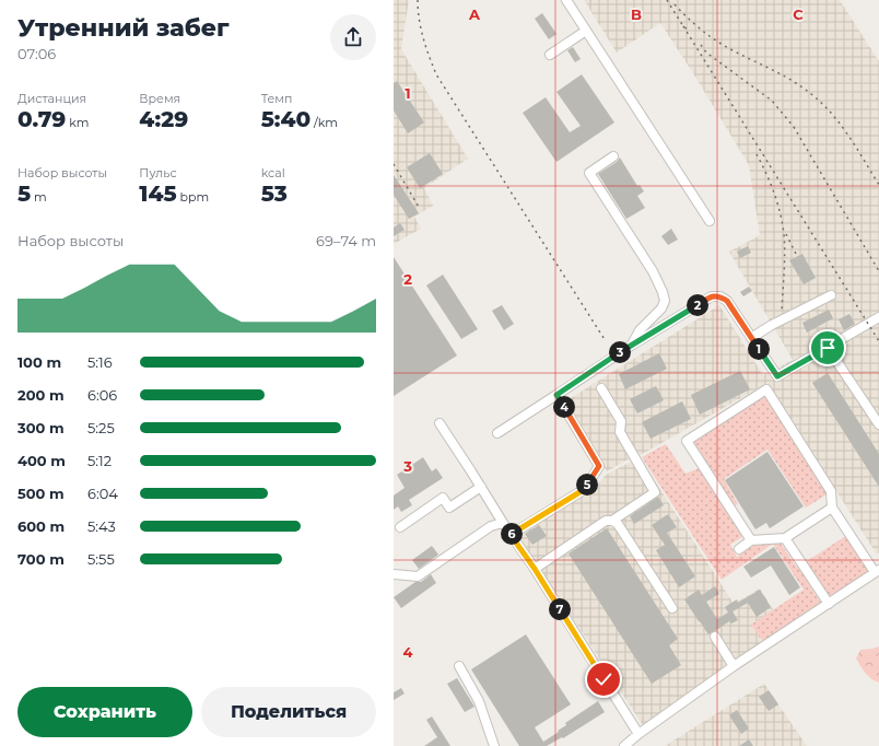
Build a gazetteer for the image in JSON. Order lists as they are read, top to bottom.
{
  "page": {
    "heading": ["Утренний забег", "07:06"],
    "stats": [
      ["Дистанция", "0.79 km"],
      ["Время", "4:29"],
      ["Темп", "5:40 /km"],
      ["Набор высоты", "5 m"],
      ["Пульс", "145 bpm"],
      ["kcal", "53"]
    ],
    "chart": ["Набор высоты", "69–74 m"],
    "pins": [
      "2",
      "1",
      "3",
      "4",
      "5",
      "6",
      "7"
    ],
    "list": [
      {
        "name": "100 m",
        "note": "5:16"
      },
      {
        "name": "200 m",
        "note": "6:06"
      },
      {
        "name": "300 m",
        "note": "5:25"
      },
      {
        "name": "400 m",
        "note": "5:12"
      },
      {
        "name": "500 m",
        "note": "6:04"
      },
      {
        "name": "600 m",
        "note": "5:43"
      },
      {
        "name": "700 m",
        "note": "5:55"
      }
    ],
    "buttons": ["Сохранить", "Поделиться"]
  },
  "grid": {
    "columns": ["A", "B", "C"],
    "rows": [
      "1",
      "2",
      "3",
      "4"
    ]
  }
}
